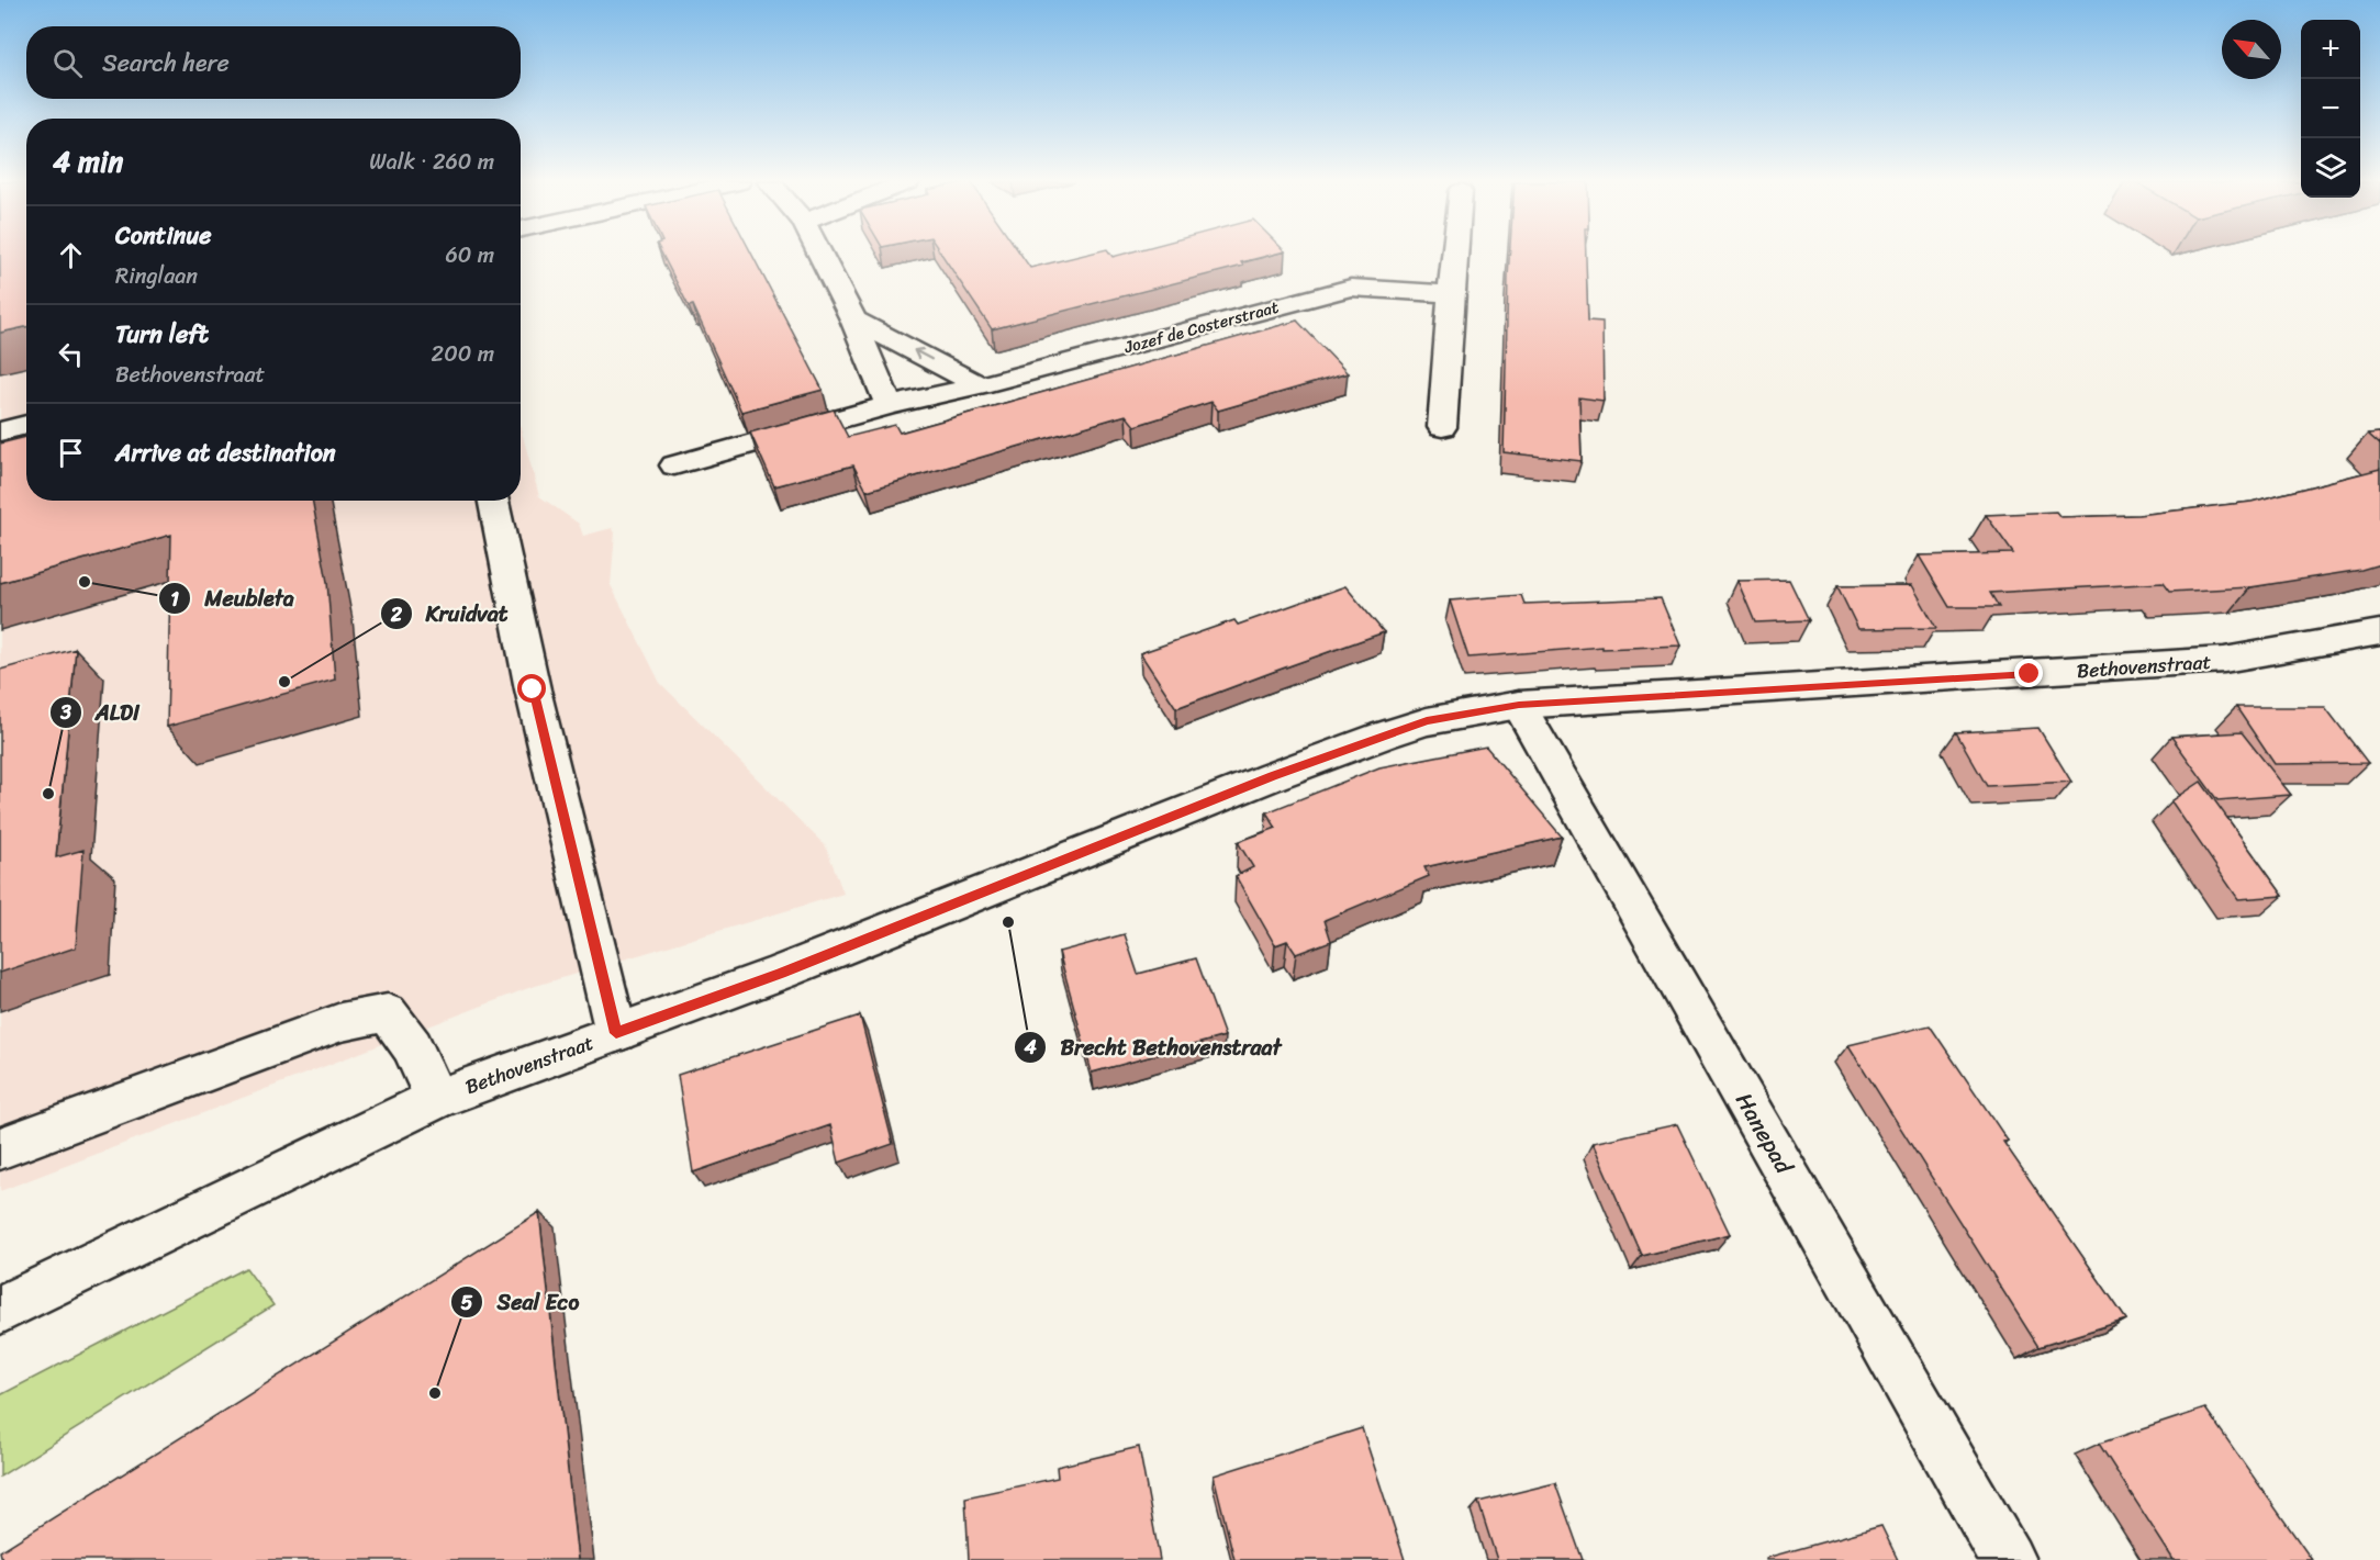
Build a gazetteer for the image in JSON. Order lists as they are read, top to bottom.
{
  "streets": {
    "street": ["Jozef de Costerstraat", "Bethovenstraat", "Hanepad"]
  },
  "crossings": [
    ["Bethovenstraat", "Hanepad"]
  ],
  "places": [
    "Meubleta",
    "Kruidvat",
    "ALDI",
    "Brecht Bethovenstraat",
    "Seal Eco"
  ],
  "north": "top left",
  "page": {
    "map_buttons": ["+", "−"],
    "search": "Search here",
    "heading": ["4 min", "Walk · 260 m"],
    "list": [
      ["Continue", "Ringlaan", "60 m"],
      ["Turn left", "Bethovenstraat", "200 m"],
      "Arrive at destination"
    ]
  }
}
